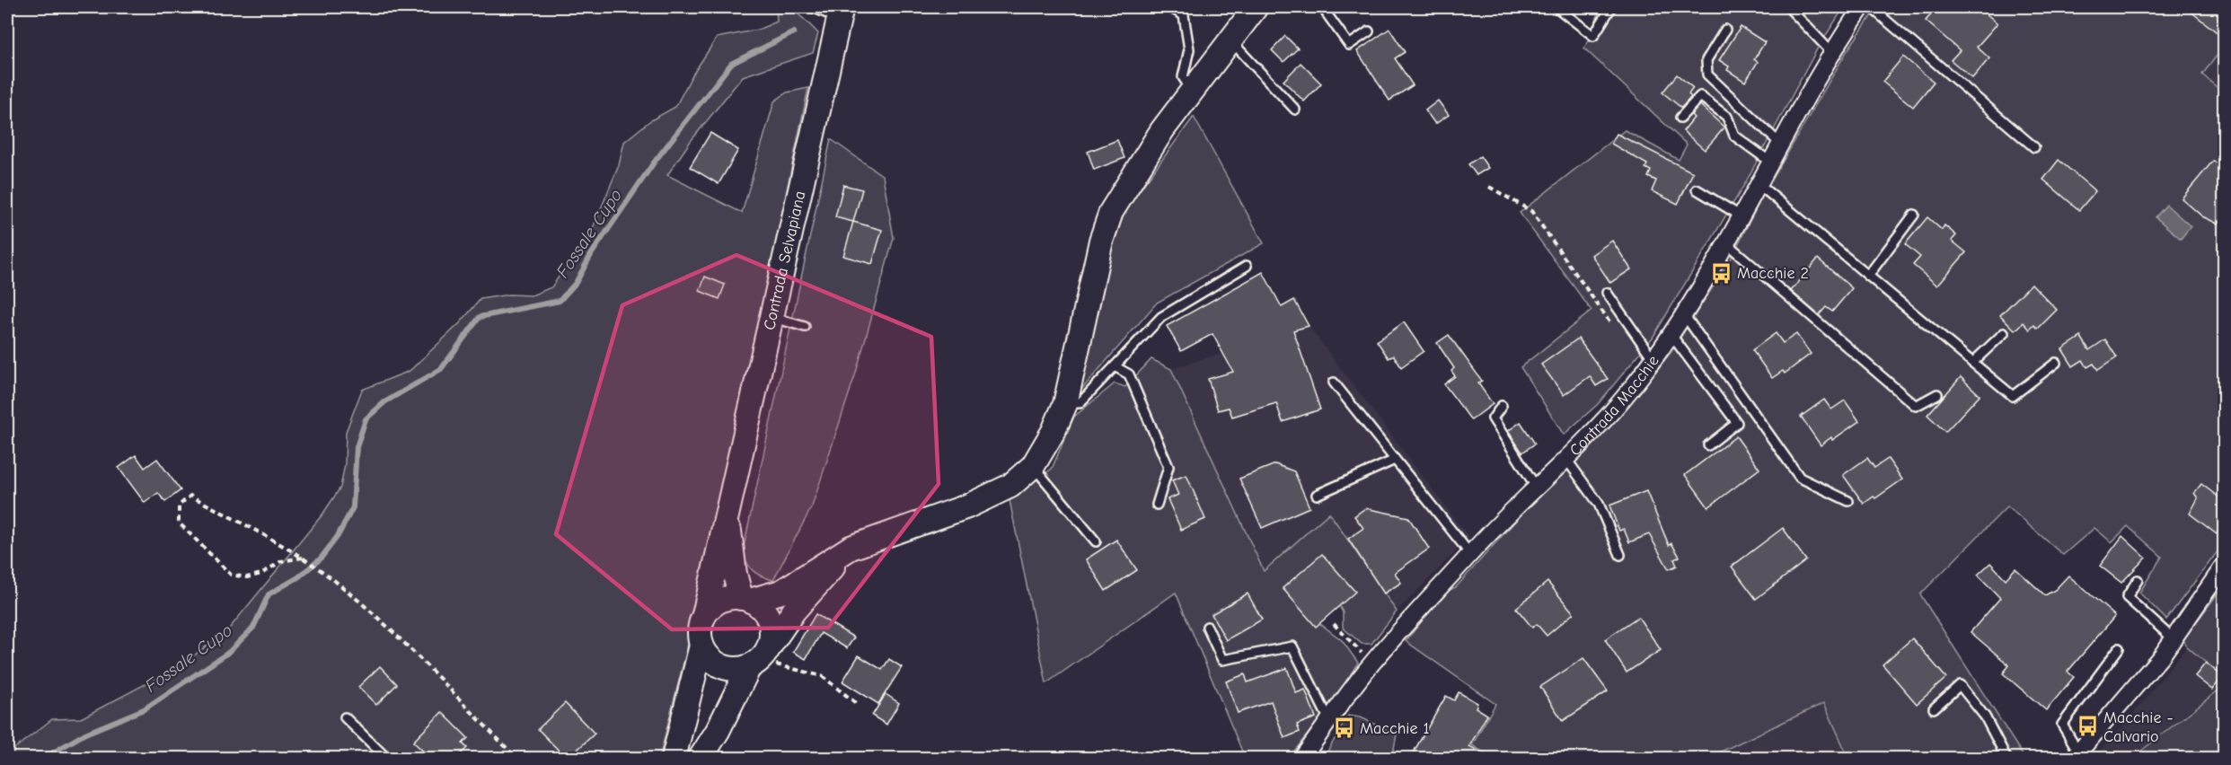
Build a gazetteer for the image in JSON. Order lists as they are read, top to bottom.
{
  "streets": {
    "main road": ["Contrada Selvapiana"],
    "street": ["Contrada Macchie"]
  },
  "water": ["Fossale Cupo"],
  "places": {
    "bus stop": ["Macchie 2", "Macchie - Calvario", "Macchie 1"]
  }
}
